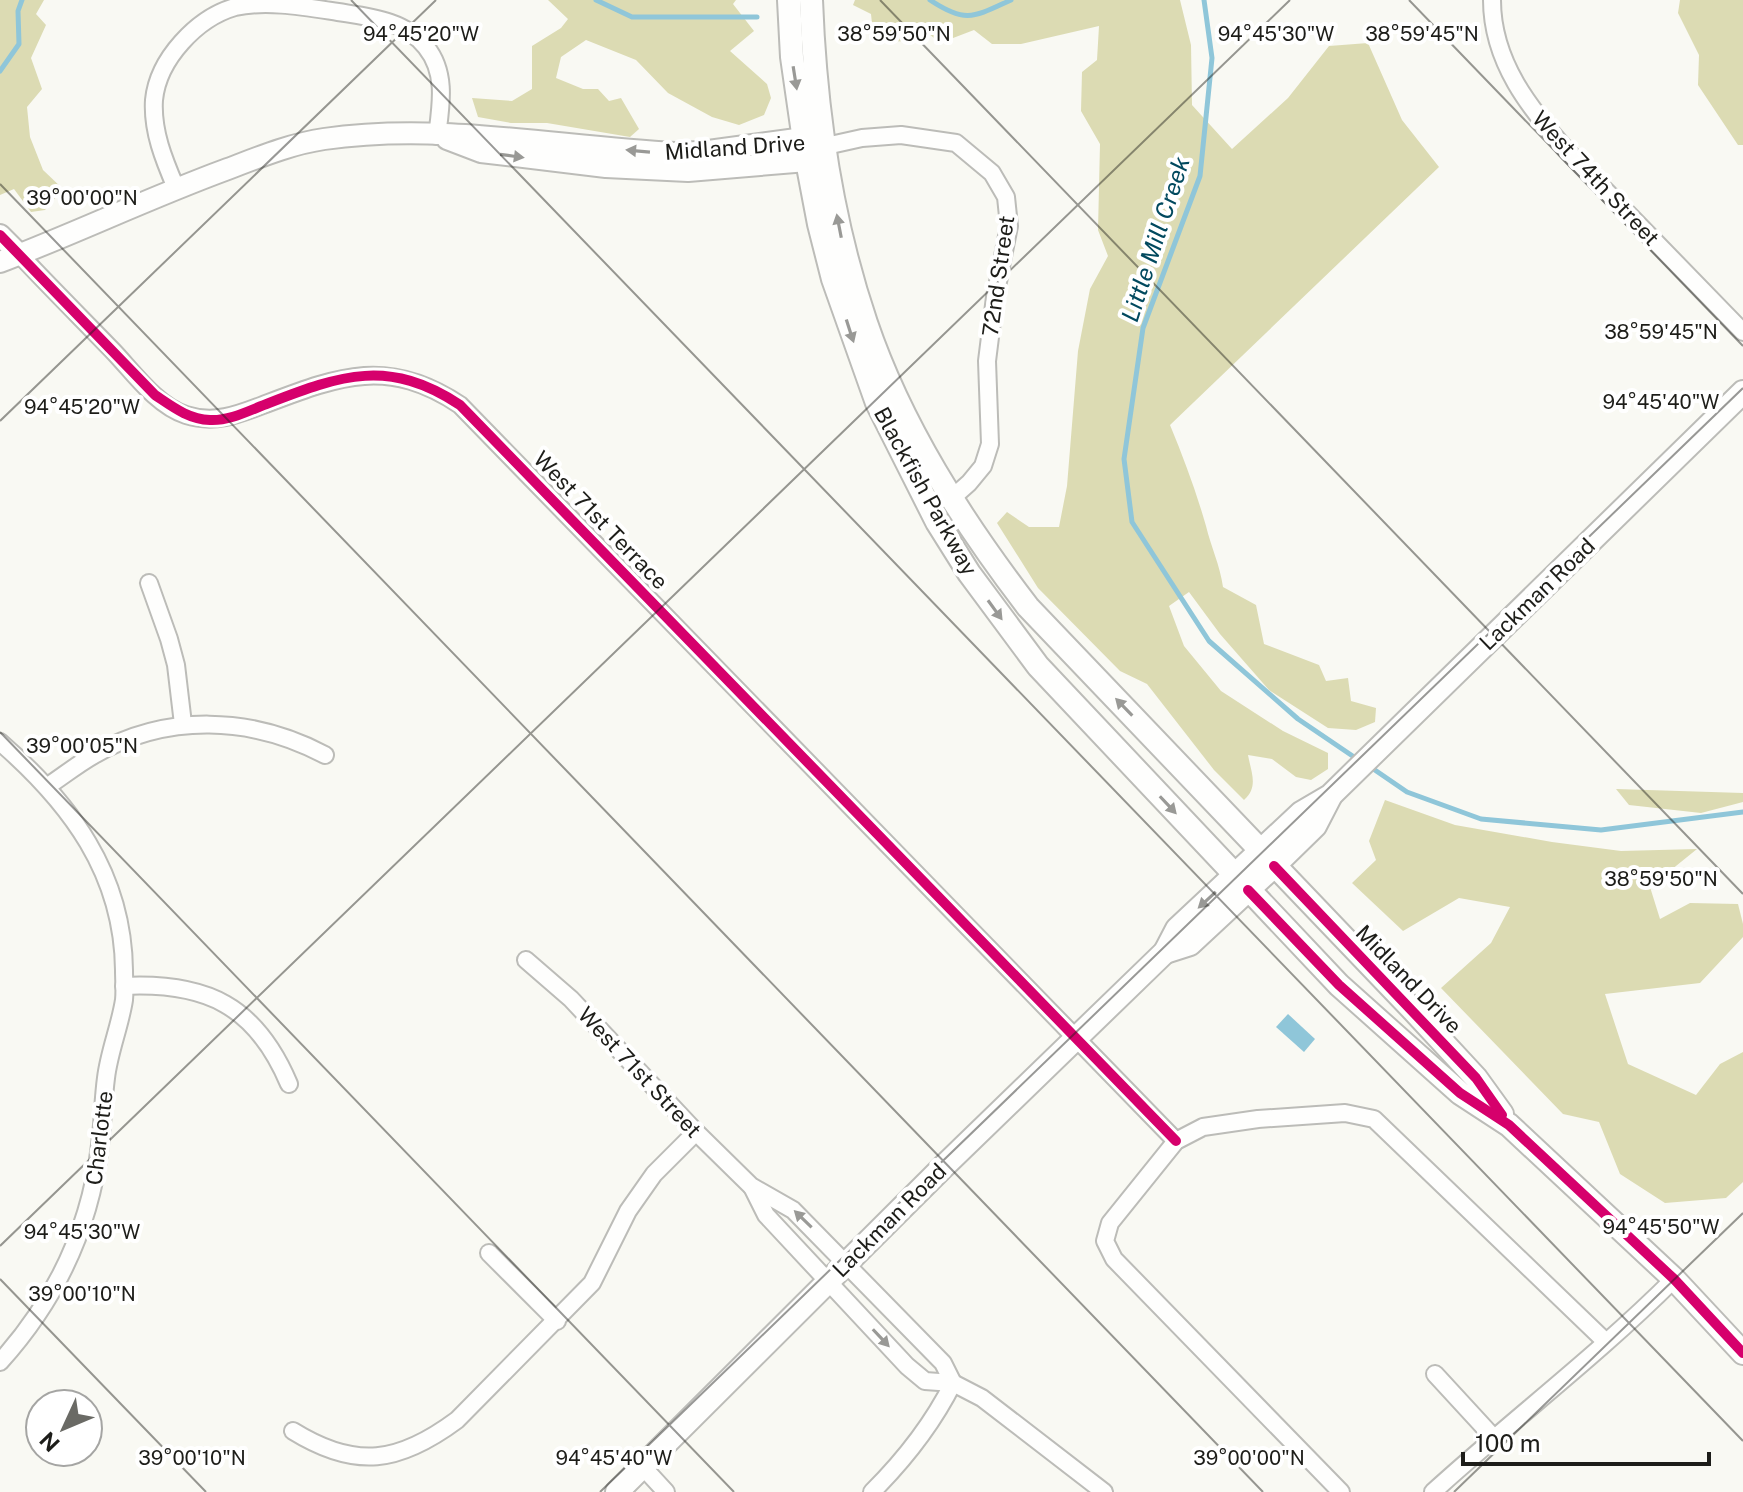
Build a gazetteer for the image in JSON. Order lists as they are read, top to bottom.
{
  "streets": {
    "main road": ["Midland Drive", "Blackfish Parkway", "Lackman Road"],
    "street": [
      "West 74th Street",
      "72nd Street",
      "West 71st Terrace",
      "West 71st Street",
      "Charlotte"
    ]
  },
  "crossings": [
    ["Midland Drive", "72nd Street"],
    ["Midland Drive", "Blackfish Parkway"],
    ["Midland Drive", "West 71st Terrace"],
    ["Midland Drive", "Lackman Road"],
    ["72nd Street", "Blackfish Parkway"],
    ["Blackfish Parkway", "Lackman Road"],
    ["West 71st Terrace", "Lackman Road"],
    ["Lackman Road", "West 71st Street"]
  ],
  "water": ["Little Mill Creek"],
  "scale_bar": "100 m",
  "north": "bottom left",
  "coordinates": [
    "94°45'20\"W",
    "94°45'30\"W",
    "38°59'50\"N",
    "38°59'45\"N",
    "39°00'00\"N",
    "94°45'40\"W",
    "39°00'05\"N",
    "94°45'50\"W",
    "39°00'10\"N"
  ]
}
